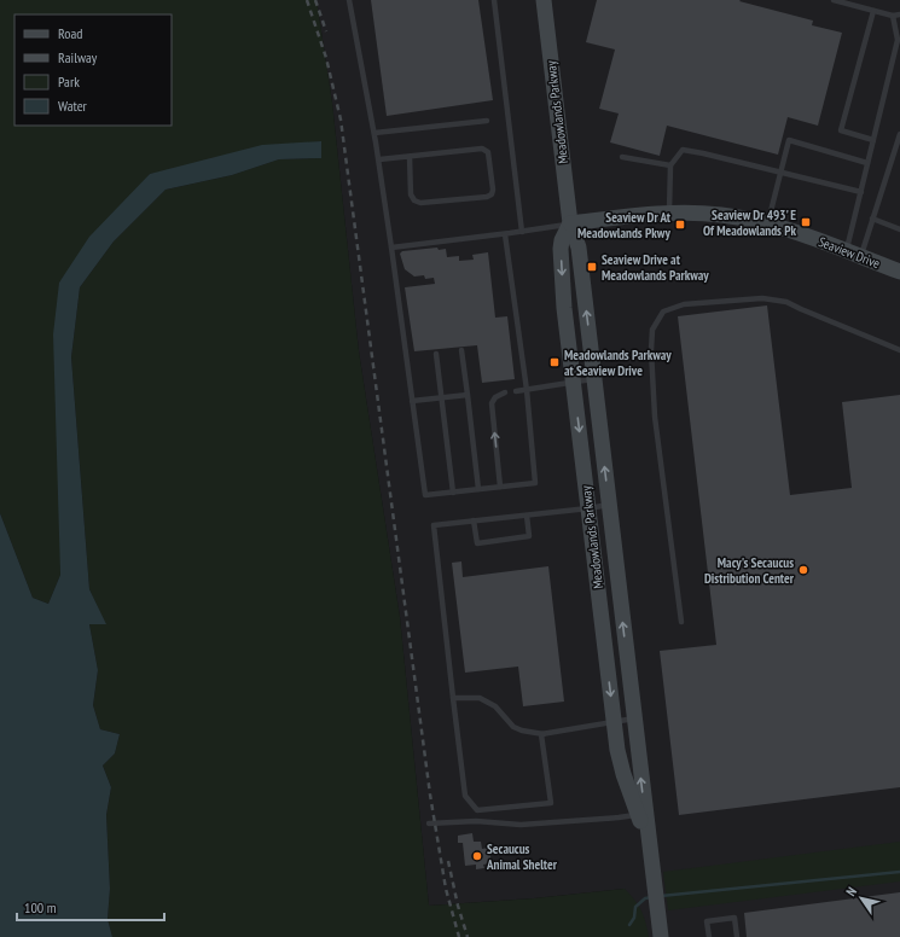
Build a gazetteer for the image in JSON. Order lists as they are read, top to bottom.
{
  "streets": {
    "street": ["Meadowlands Parkway", "Seaview Drive"]
  },
  "crossings": [
    ["Meadowlands Parkway", "Seaview Drive"]
  ],
  "places": {
    "transit": [
      "Seaview Dr 493' E Of Meadowlands Pk",
      "Seaview Dr At Meadowlands Pkwy",
      "Seaview Drive at Meadowlands Parkway",
      "Meadowlands Parkway at Seaview Drive"
    ],
    "other": ["Macy's Secaucus Distribution Center", "Secaucus Animal Shelter"]
  },
  "legend": [
    "Road",
    "Railway",
    "Park",
    "Water"
  ],
  "scale_bar": "100 m",
  "north": "top left"
}
